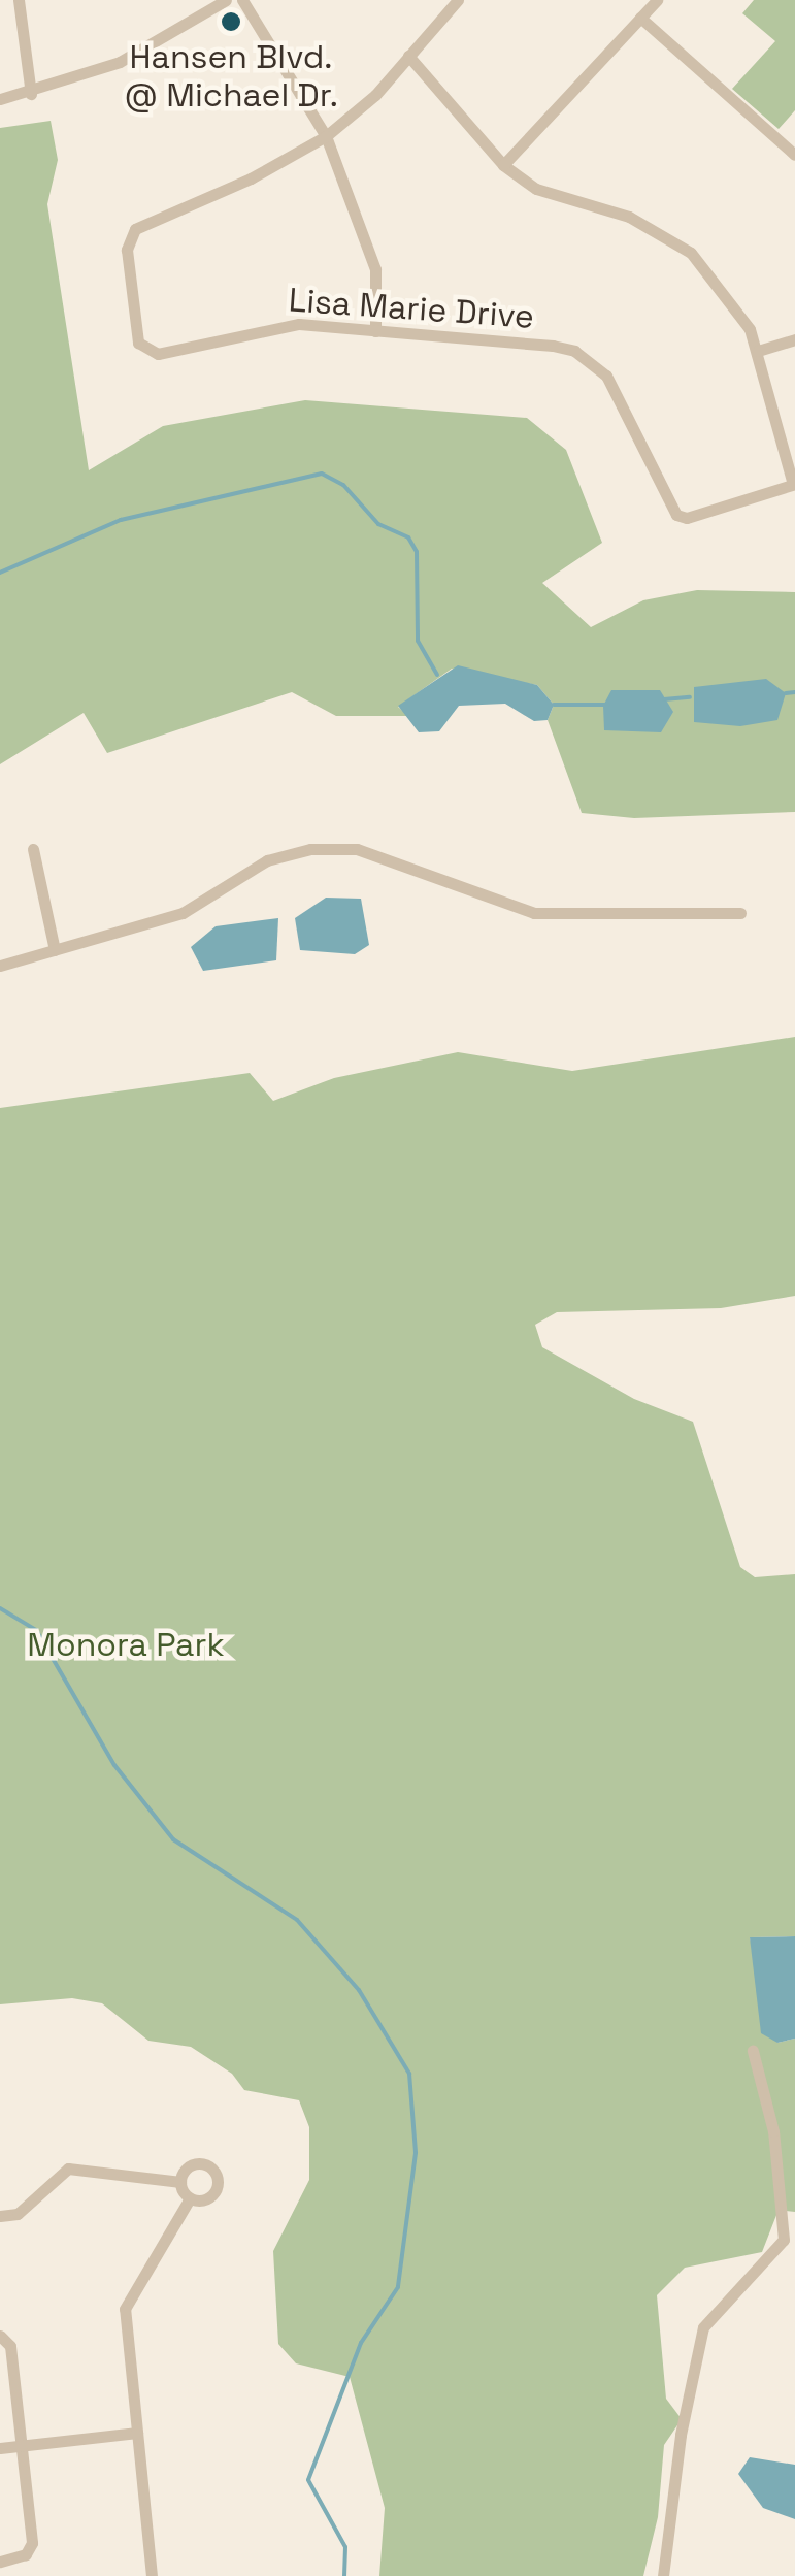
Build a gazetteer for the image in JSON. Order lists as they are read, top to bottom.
{
  "streets": {
    "street": ["Lisa Marie Drive"]
  },
  "parks": ["Monora Park"],
  "places": ["Hansen Blvd. @ Michael Dr."]
}
